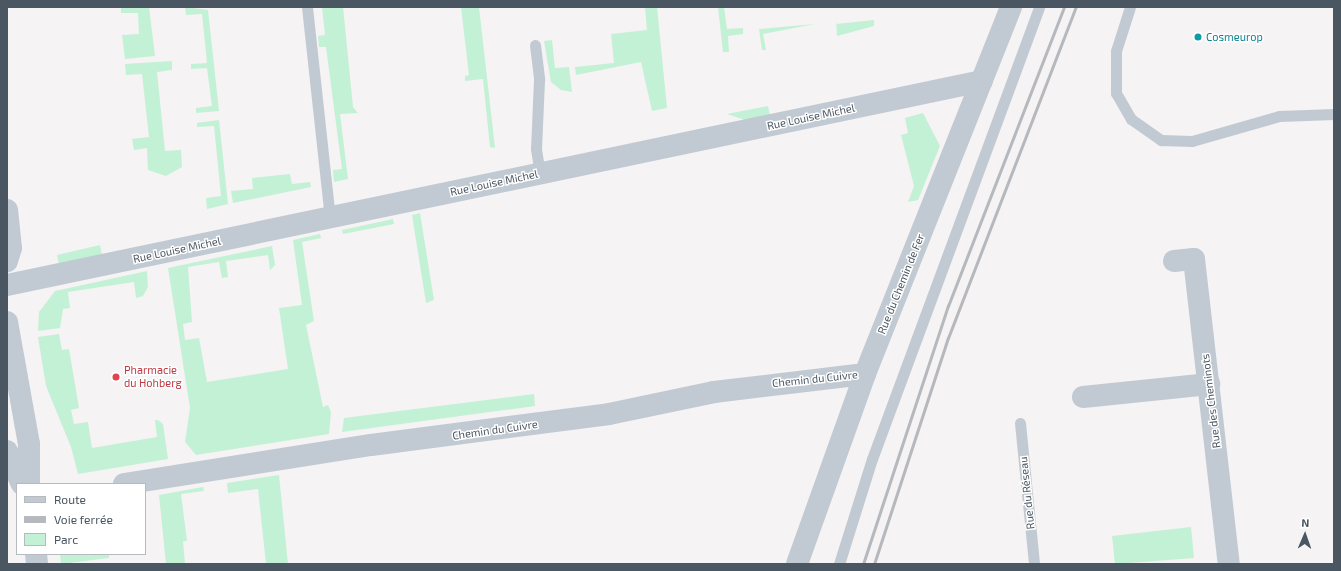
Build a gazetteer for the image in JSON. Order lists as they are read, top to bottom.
{
  "streets": {
    "street": [
      "Rue Louise Michel",
      "Rue du Chemin de Fer",
      "Chemin du Cuivre",
      "Rue des Cheminots"
    ],
    "lane": ["Rue du Réseau"]
  },
  "crossings": [
    ["Rue Louise Michel", "Rue du Chemin de Fer"],
    ["Rue du Chemin de Fer", "Chemin du Cuivre"]
  ],
  "places": ["Cosmeurop", "Pharmacie du Hohberg"],
  "legend": ["Route", "Voie ferrée", "Parc"],
  "north": "top"
}
